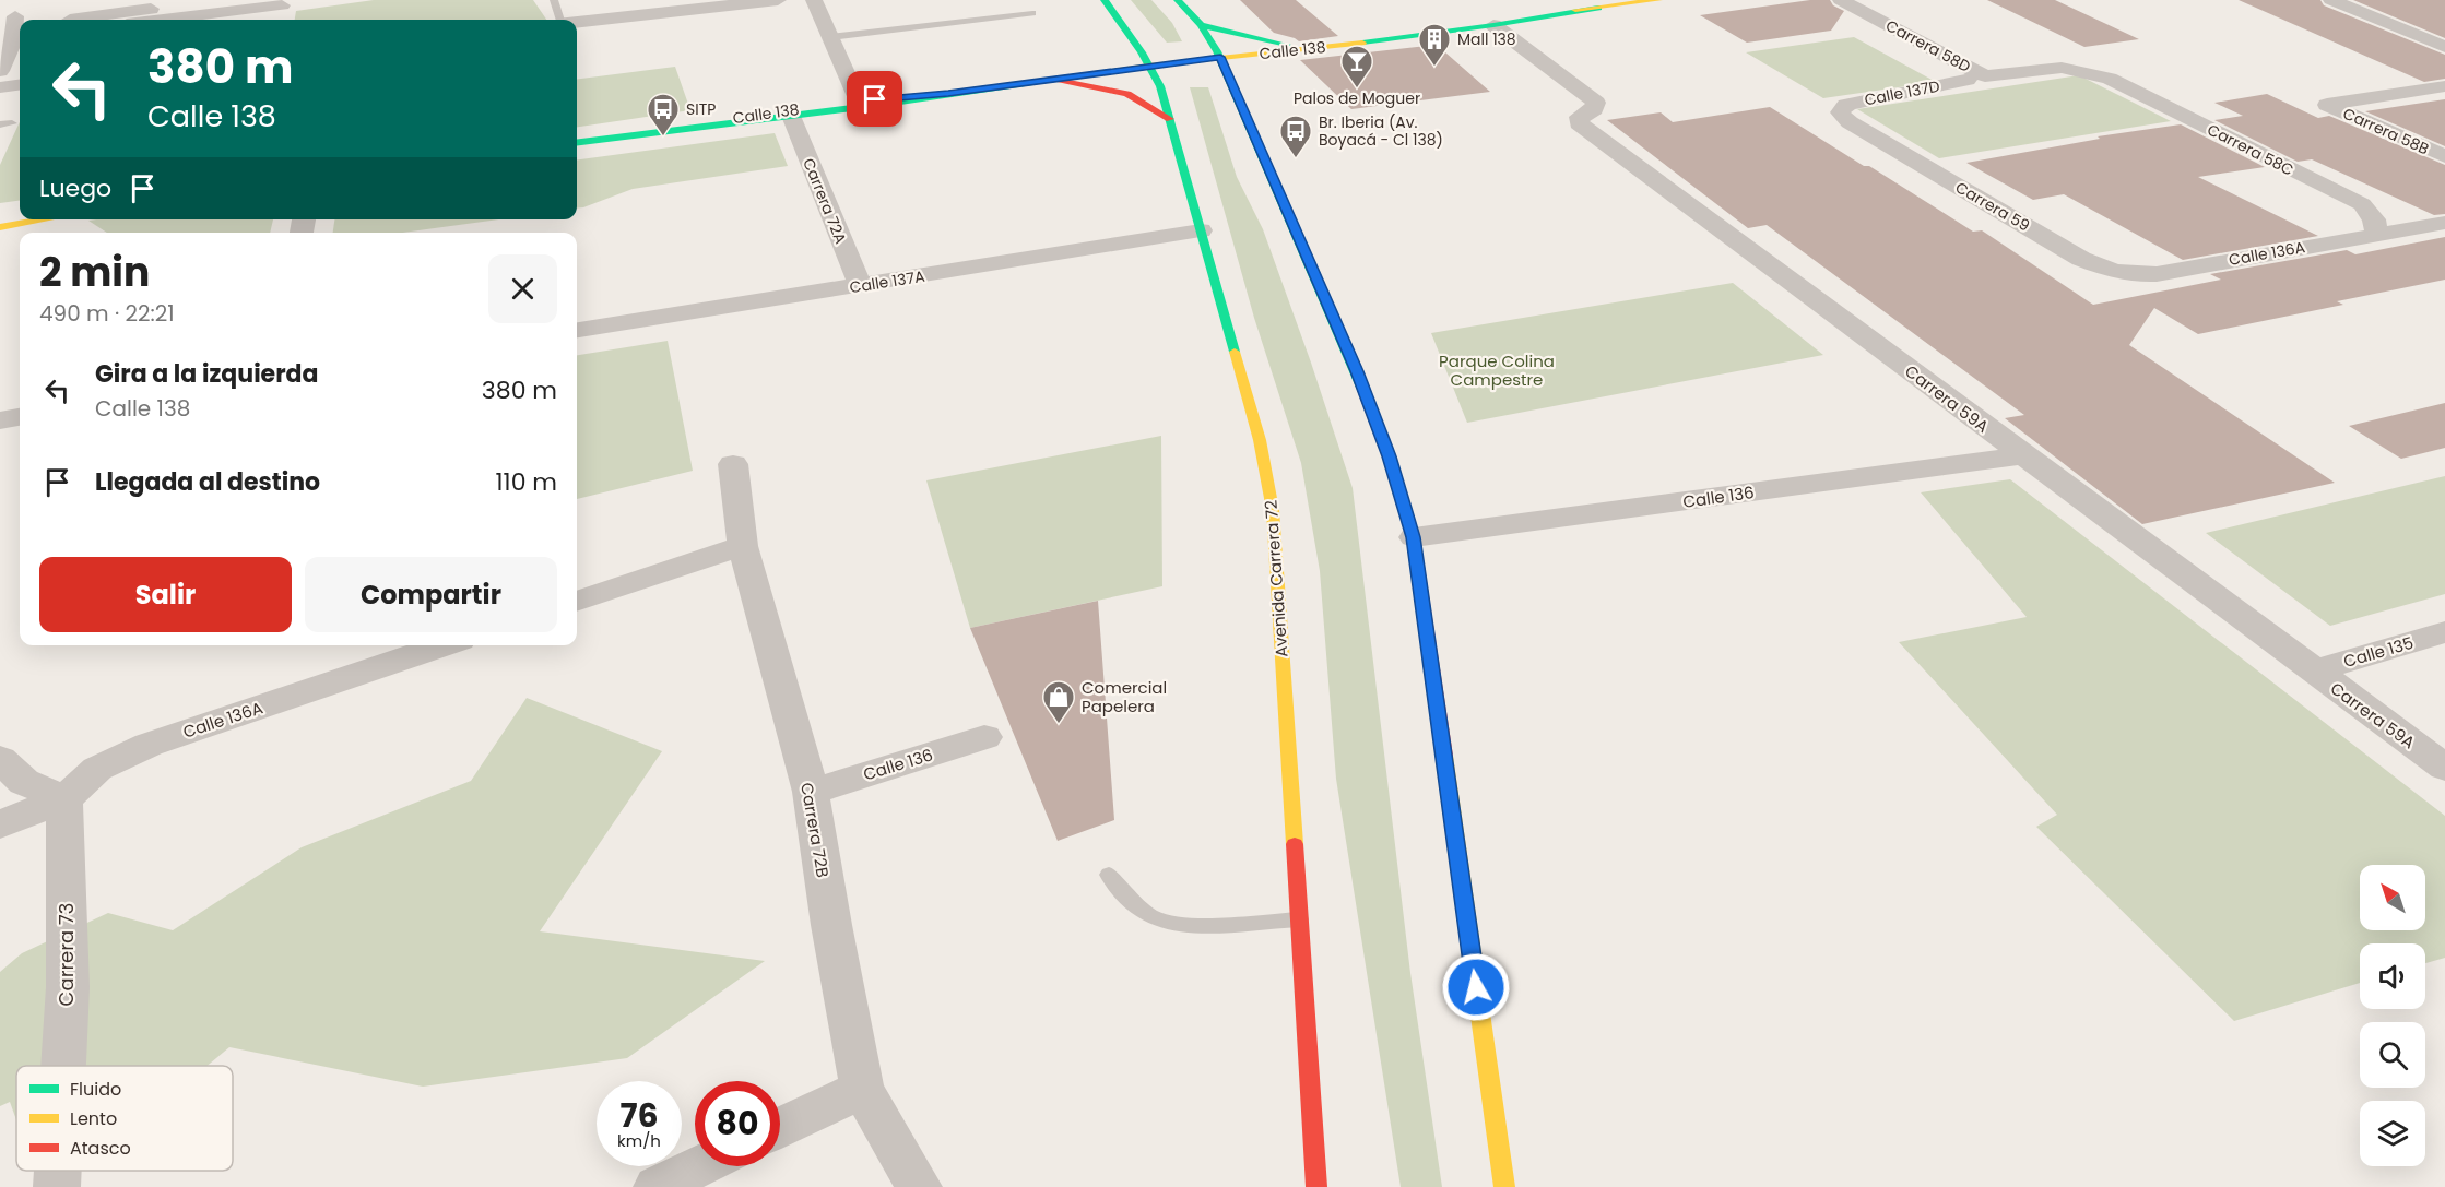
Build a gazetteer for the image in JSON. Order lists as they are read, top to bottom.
{
  "streets": {
    "main road": ["Calle 138", "Avenida Carrera 72"],
    "street": [
      "Carrera 58D",
      "Calle 137D",
      "Carrera 58B",
      "Carrera 58C",
      "Carrera 72A",
      "Carrera 59",
      "Calle 136A",
      "Calle 137A",
      "Carrera 59A",
      "Calle 136",
      "Calle 135",
      "Carrera 72B",
      "Carrera 73"
    ]
  },
  "crossings": [
    ["Carrera 58D", "Calle 137D"],
    ["Calle 138", "Carrera 72A"],
    ["Calle 138", "Carrera 59A"],
    ["Calle 138", "Avenida Carrera 72"],
    ["Calle 137D", "Carrera 58C"],
    ["Calle 137D", "Carrera 59"],
    ["Carrera 58C", "Calle 136A"],
    ["Carrera 72A", "Calle 137A"],
    ["Carrera 59", "Calle 136A"],
    ["Calle 136A", "Carrera 73"],
    ["Calle 137A", "Avenida Carrera 72"],
    ["Carrera 59A", "Calle 136"],
    ["Carrera 59A", "Calle 135"],
    ["Calle 136", "Carrera 72B"]
  ],
  "parks": ["Parque Colina Campestre"],
  "places": {
    "building": ["Mall 138"],
    "bar": ["Palos de Moguer"],
    "bus stop": ["SITP", "Br. Iberia (Av. Boyacá - Cl 138)"],
    "shop": ["Comercial Papelera"]
  },
  "legend": ["Fluido", "Lento", "Atasco"],
  "north": "top left",
  "page": {
    "turn": ["380 m", "Calle 138"],
    "then": "Luego",
    "heading": ["2 min", "490 m · 22:21"],
    "list": [
      {
        "name": "Gira a la izquierda",
        "note": "Calle 138",
        "value": "380 m"
      },
      {
        "name": "Llegada al destino",
        "value": "110 m"
      }
    ],
    "buttons": ["Salir", "Compartir"],
    "speed": "76 km/h",
    "limit": "80"
  }
}
